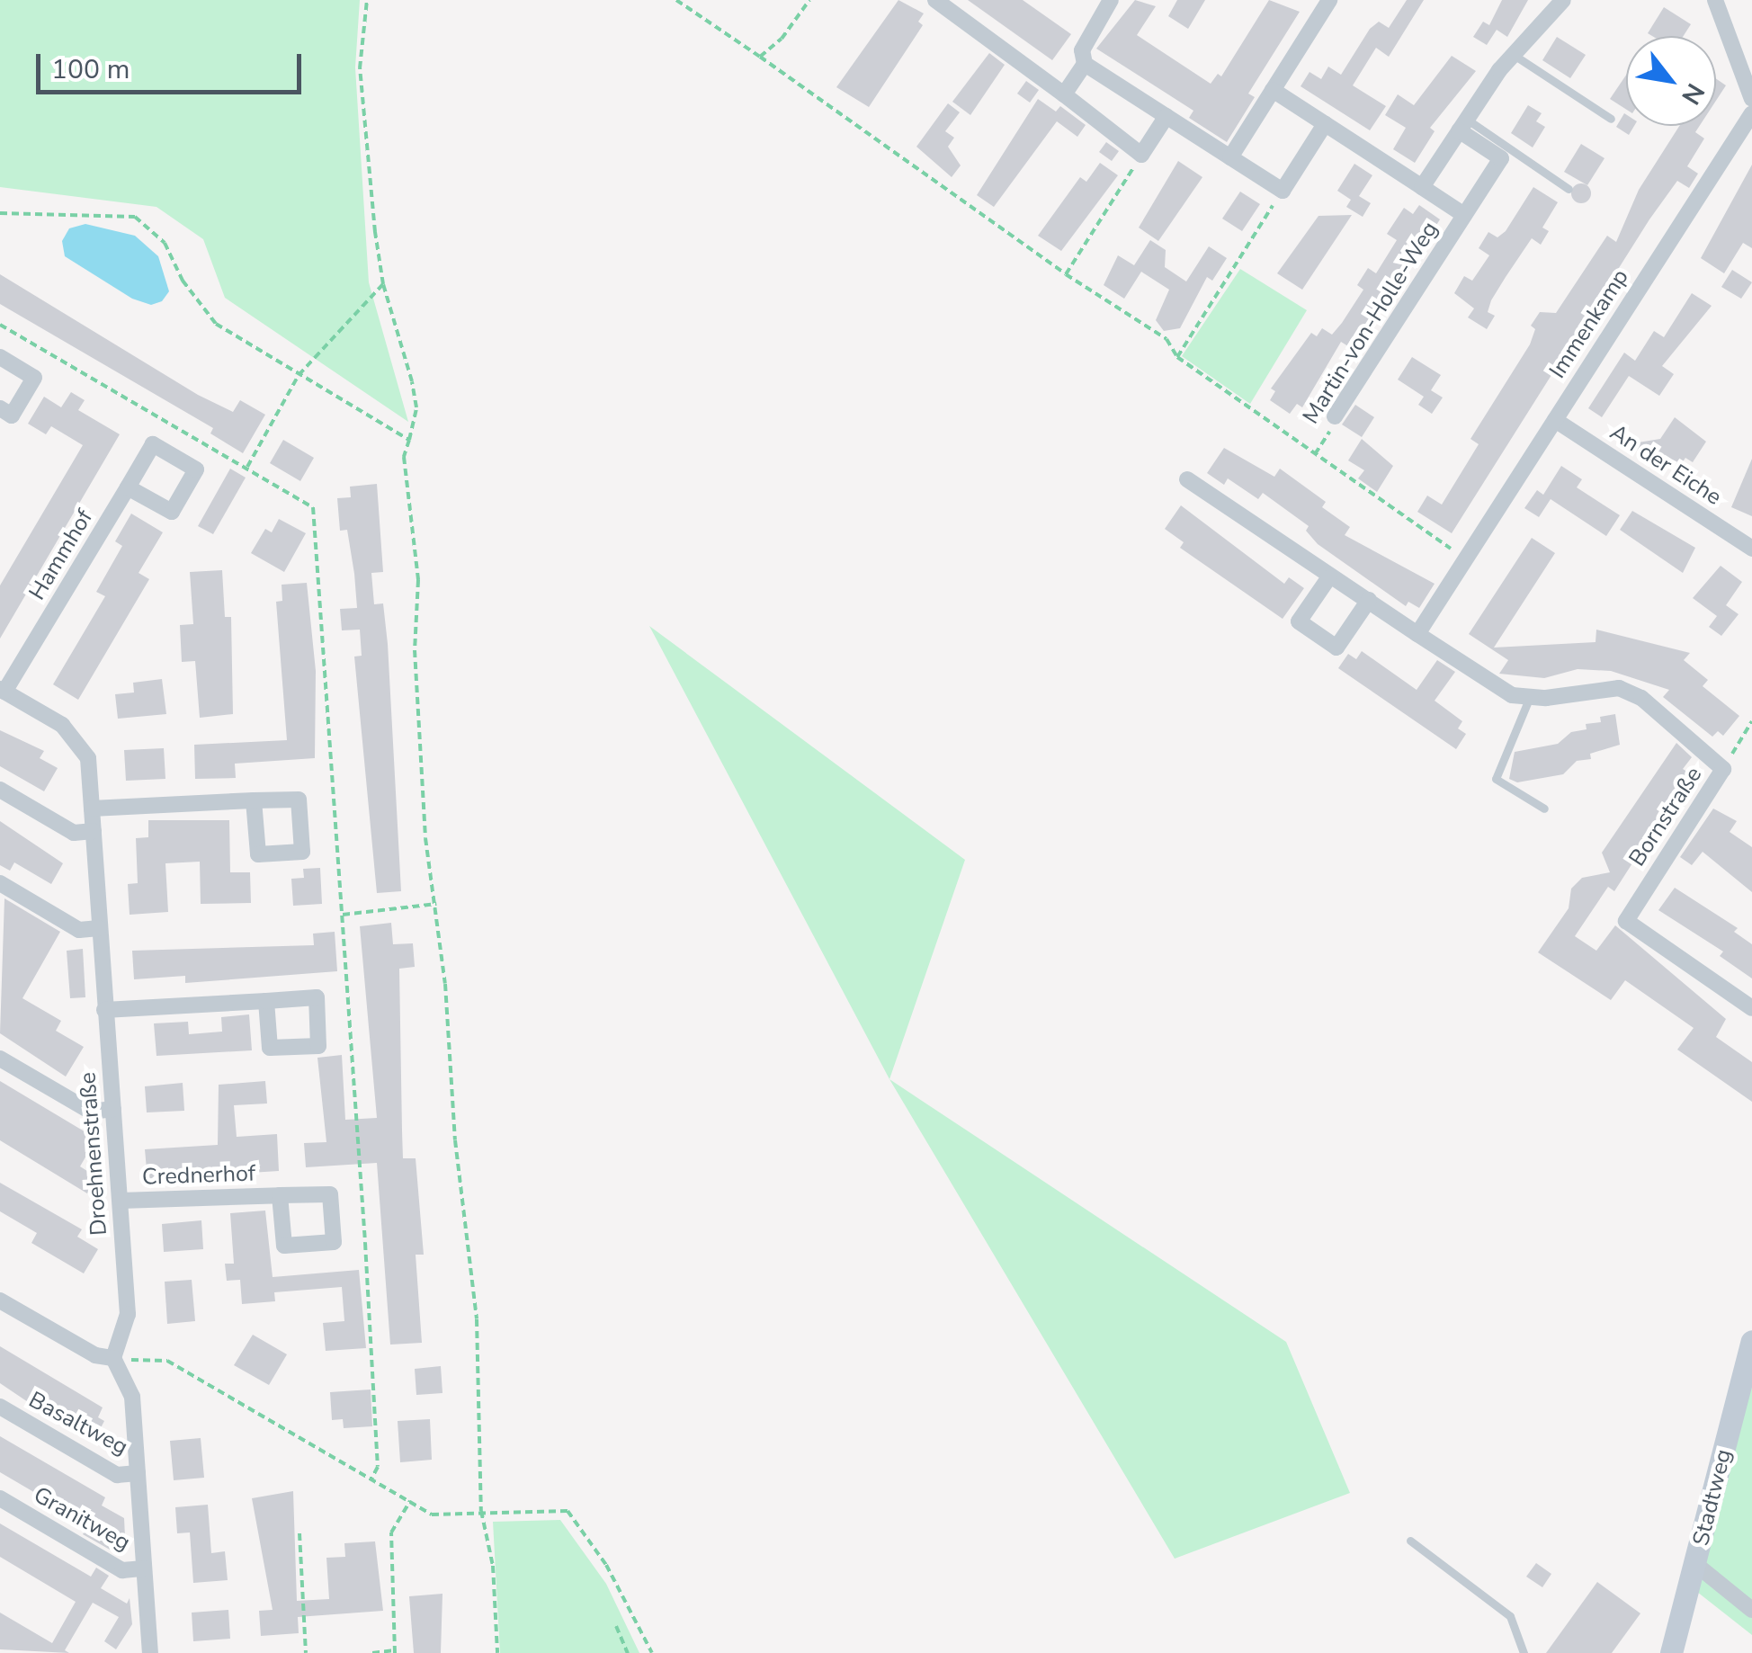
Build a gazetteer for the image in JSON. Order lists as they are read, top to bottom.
{
  "streets": {
    "street": [
      "Martin-von-Holle-Weg",
      "Immenkamp",
      "An der Eiche",
      "Hammhof",
      "Bornstraße",
      "Droehnenstraße",
      "Crednerhof",
      "Basaltweg",
      "Stadtweg",
      "Granitweg"
    ]
  },
  "crossings": [
    ["Immenkamp", "An der Eiche"],
    ["Hammhof", "Droehnenstraße"],
    ["Droehnenstraße", "Crednerhof"]
  ],
  "scale_bar": "100 m",
  "north": "bottom right"
}
